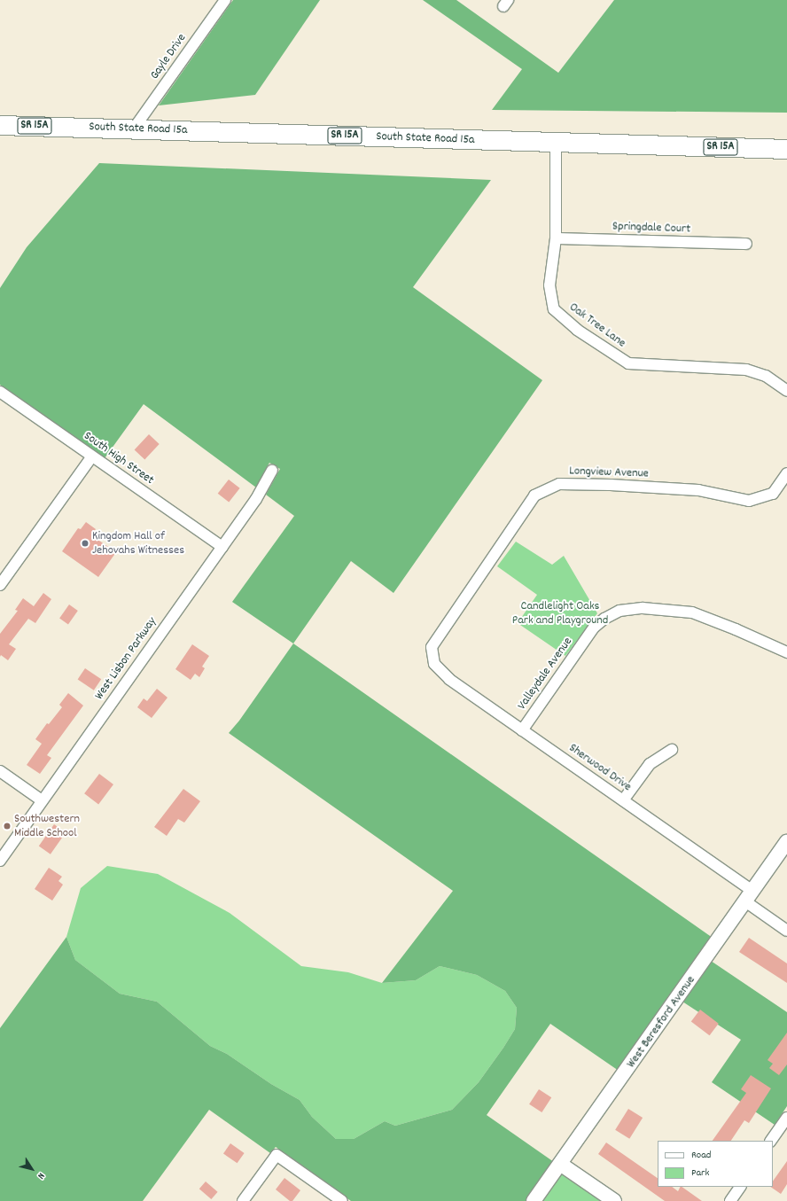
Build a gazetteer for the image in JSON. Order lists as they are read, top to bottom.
{
  "streets": {
    "highway": ["SR 15A", "South State Road 15a"],
    "street": [
      "Gayle Drive",
      "Springdale Court",
      "Oak Tree Lane",
      "South High Street",
      "Longview Avenue",
      "West Lisbon Parkway",
      "Valleydale Avenue",
      "Sherwood Drive",
      "West Beresford Avenue"
    ]
  },
  "crossings": [
    ["Gayle Drive", "South State Road 15a"],
    ["South State Road 15a", "Oak Tree Lane"],
    ["Springdale Court", "Oak Tree Lane"],
    ["South High Street", "West Lisbon Parkway"],
    ["Longview Avenue", "Sherwood Drive"],
    ["Valleydale Avenue", "Sherwood Drive"],
    ["Sherwood Drive", "West Beresford Avenue"]
  ],
  "parks": ["Candlelight Oaks Park and Playground"],
  "places": ["Kingdom Hall of Jehovahs Witnesses", "Southwestern Middle School"],
  "legend": ["Road", "Park"],
  "north": "bottom right"
}
